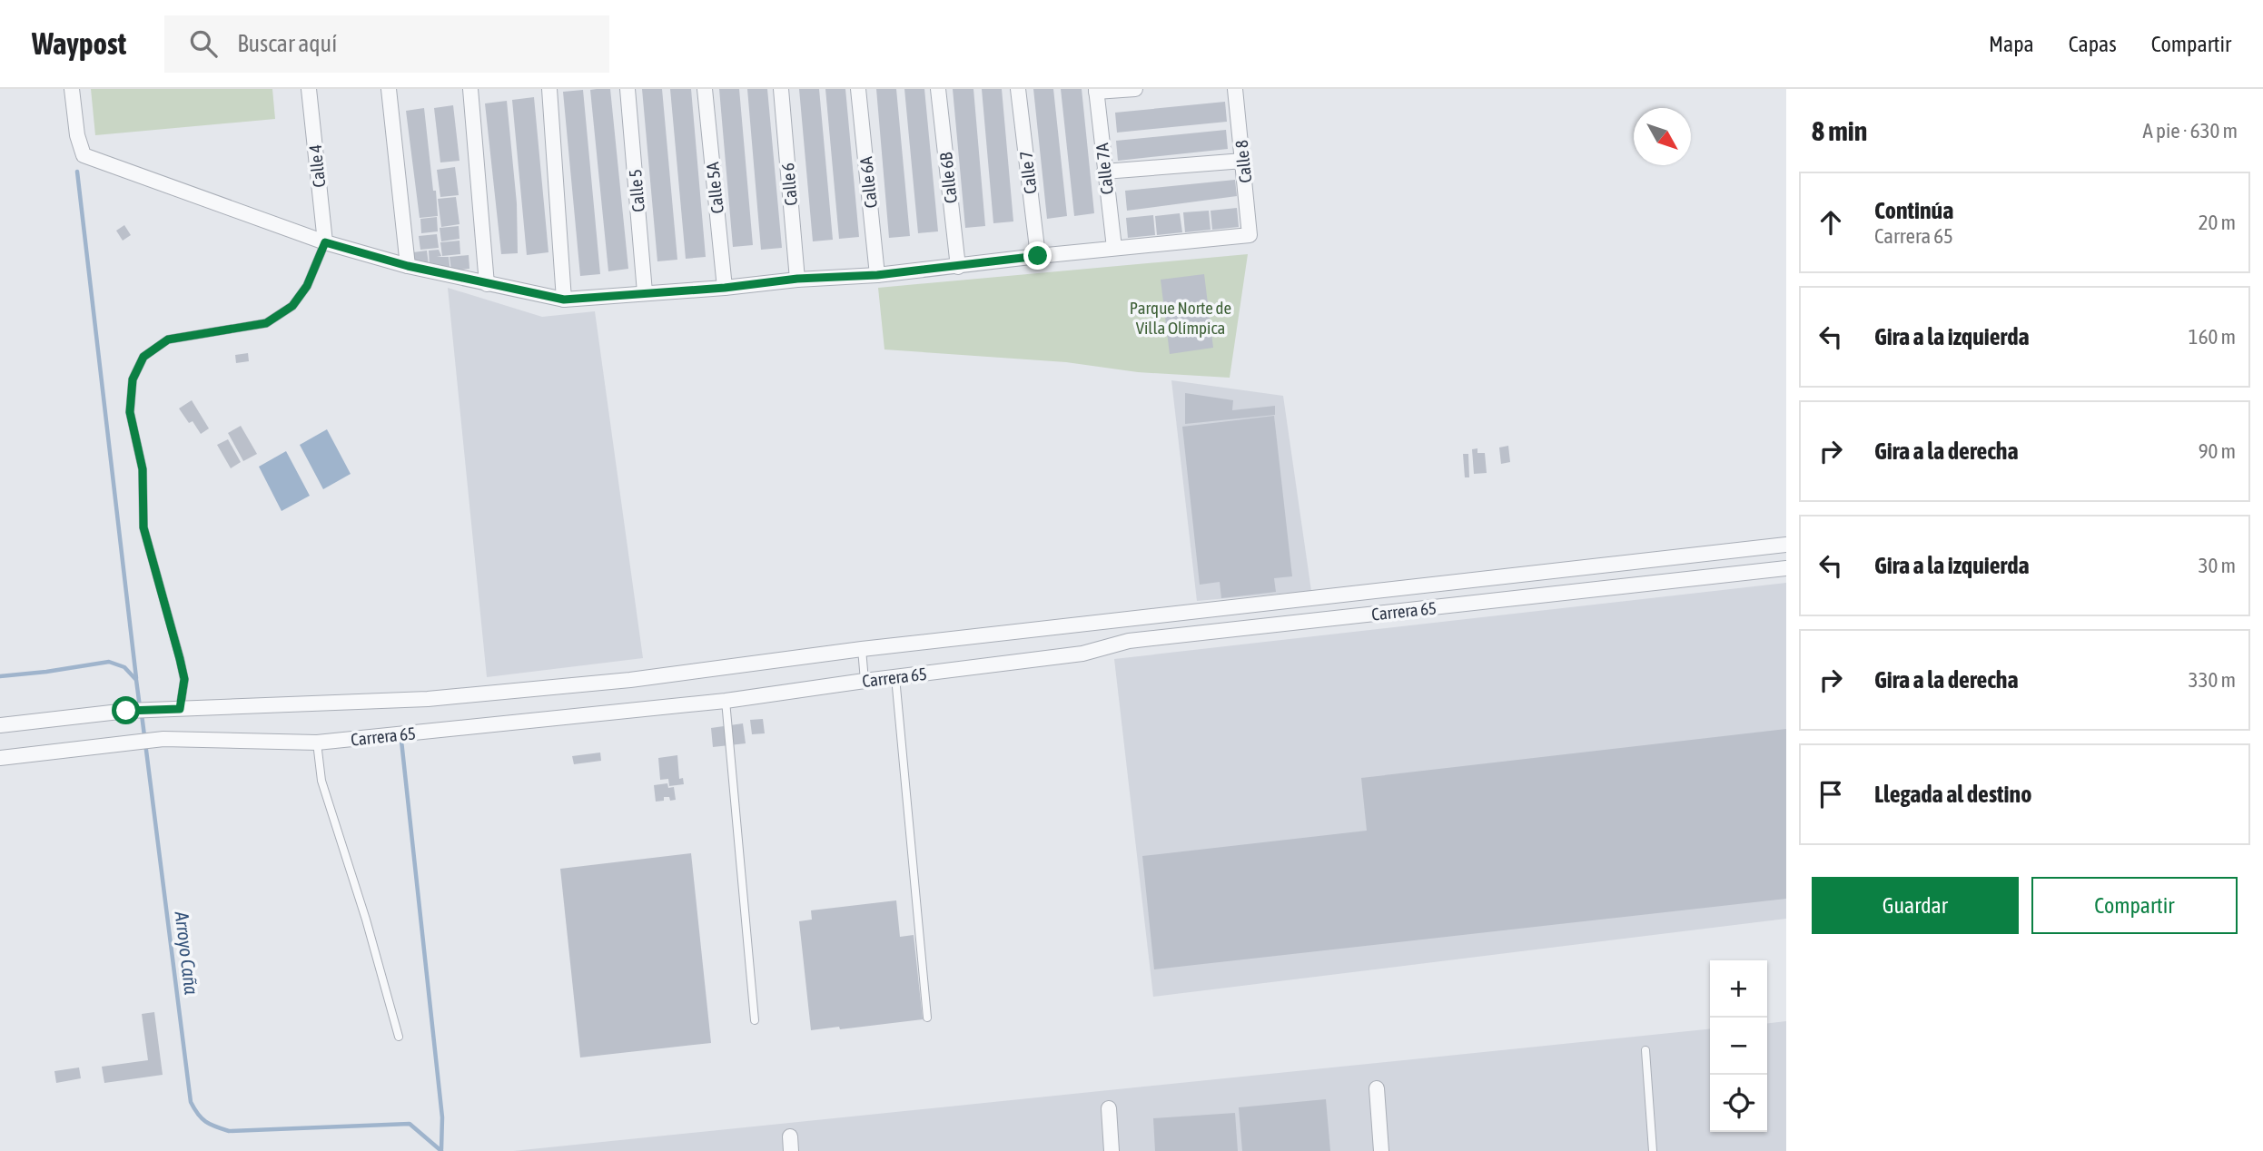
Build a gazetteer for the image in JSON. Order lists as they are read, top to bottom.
{
  "streets": {
    "street": [
      "Calle 8",
      "Calle 4",
      "Calle 7A",
      "Calle 7",
      "Calle 6B",
      "Calle 6A",
      "Calle 6",
      "Calle 5A",
      "Calle 5",
      "Carrera 65"
    ]
  },
  "crossings": [
    ["Calle 8", "Calle 7A"]
  ],
  "water": ["Arroyo Caña"],
  "parks": ["Parque Norte de Villa Olímpica"],
  "north": "bottom right",
  "page": {
    "header": "Waypost",
    "search": "Buscar aquí",
    "nav": ["Mapa", "Capas", "Compartir"],
    "heading": ["8 min", "A pie · 630 m"],
    "list": [
      ["Continúa", "Carrera 65", "20 m"],
      ["Gira a la izquierda", "160 m"],
      ["Gira a la derecha", "90 m"],
      ["Gira a la izquierda", "30 m"],
      ["Gira a la derecha", "330 m"],
      "Llegada al destino"
    ],
    "buttons": ["Guardar", "Compartir"],
    "map_buttons": ["+", "−"]
  }
}
